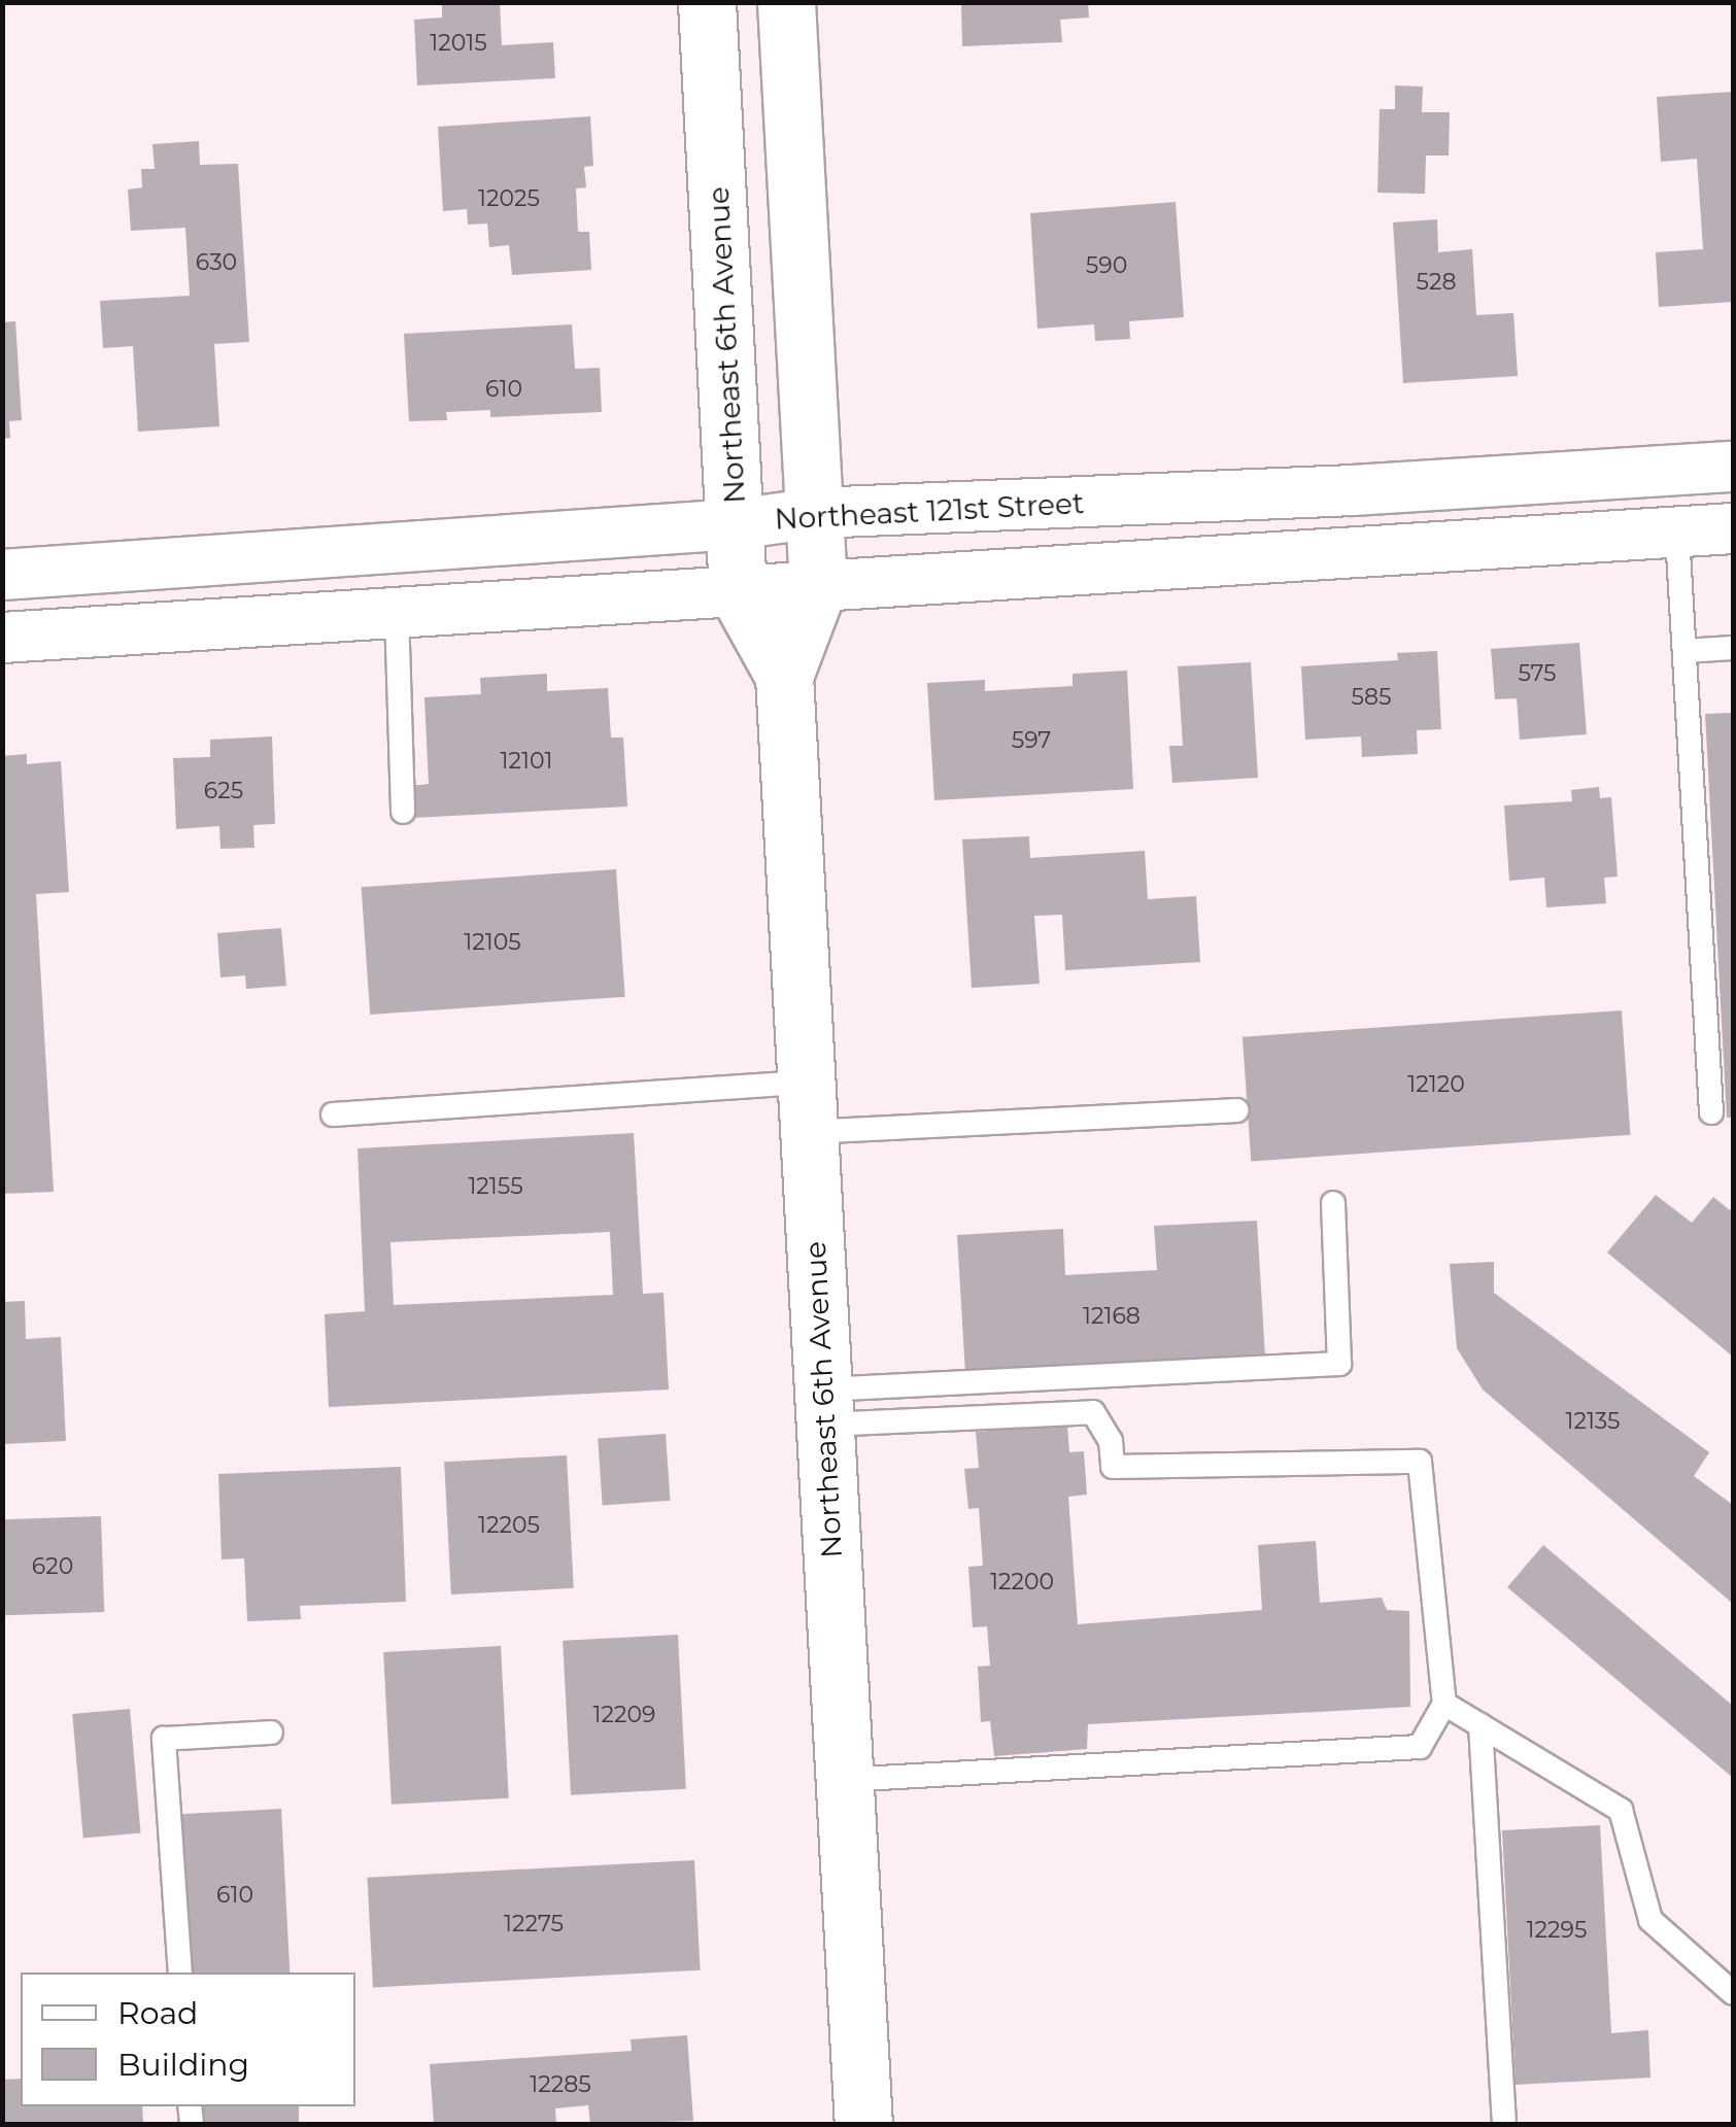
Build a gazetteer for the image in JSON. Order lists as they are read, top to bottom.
{
  "streets": {
    "main road": ["Northeast 6th Avenue"],
    "street": ["Northeast 121st Street"]
  },
  "crossings": [
    ["Northeast 6th Avenue", "Northeast 121st Street"]
  ],
  "house_numbers": [
    "12015",
    "12025",
    "630",
    "590",
    "528",
    "610",
    "575",
    "585",
    "597",
    "12101",
    "625",
    "12105",
    "12120",
    "12155",
    "12168",
    "12135",
    "12205",
    "620",
    "12200",
    "12209",
    "610",
    "12275",
    "12295",
    "12285"
  ],
  "legend": ["Road", "Building"]
}
